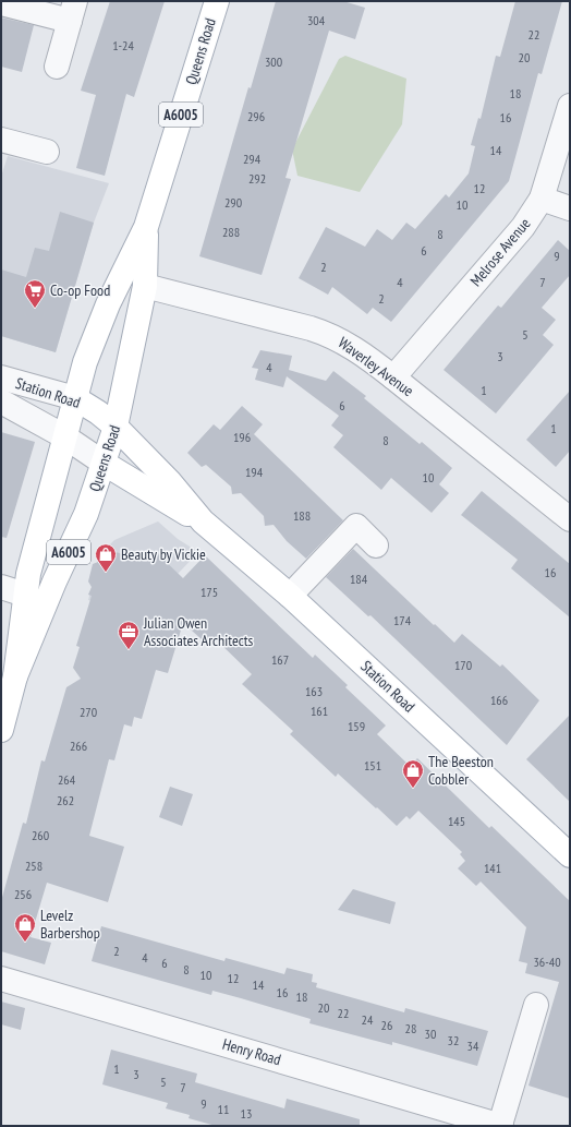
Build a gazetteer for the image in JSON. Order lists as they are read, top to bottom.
{
  "streets": {
    "main road": ["Queens Road", "A6005", "Station Road"],
    "street": ["Melrose Avenue", "Waverley Avenue", "Henry Road"]
  },
  "crossings": [
    ["Queens Road", "Waverley Avenue"],
    ["Queens Road", "Station Road"],
    ["Melrose Avenue", "Waverley Avenue"]
  ],
  "places": {
    "supermarket": ["Co-op Food"],
    "shop": ["Beauty by Vickie", "The Beeston Cobbler", "Levelz Barbershop"],
    "office": ["Julian Owen Associates Architects"]
  },
  "house_numbers": [
    "304",
    "22",
    "1-24",
    "20",
    "300",
    "18",
    "296",
    "16",
    "14",
    "294",
    "292",
    "12",
    "290",
    "10",
    "288",
    "8",
    "6",
    "9",
    "2",
    "4",
    "7",
    "2",
    "5",
    "3",
    "4",
    "1",
    "6",
    "1",
    "196",
    "8",
    "194",
    "10",
    "188",
    "16",
    "184",
    "175",
    "174",
    "167",
    "170",
    "163",
    "166",
    "161",
    "270",
    "159",
    "266",
    "151",
    "264",
    "262",
    "145",
    "260",
    "258",
    "141",
    "256",
    "2",
    "4",
    "36-40",
    "6",
    "8",
    "10",
    "12",
    "14",
    "16",
    "18",
    "20",
    "22",
    "24",
    "26",
    "28",
    "30",
    "32",
    "34",
    "1",
    "3",
    "5",
    "7",
    "9",
    "11",
    "13"
  ]
}
